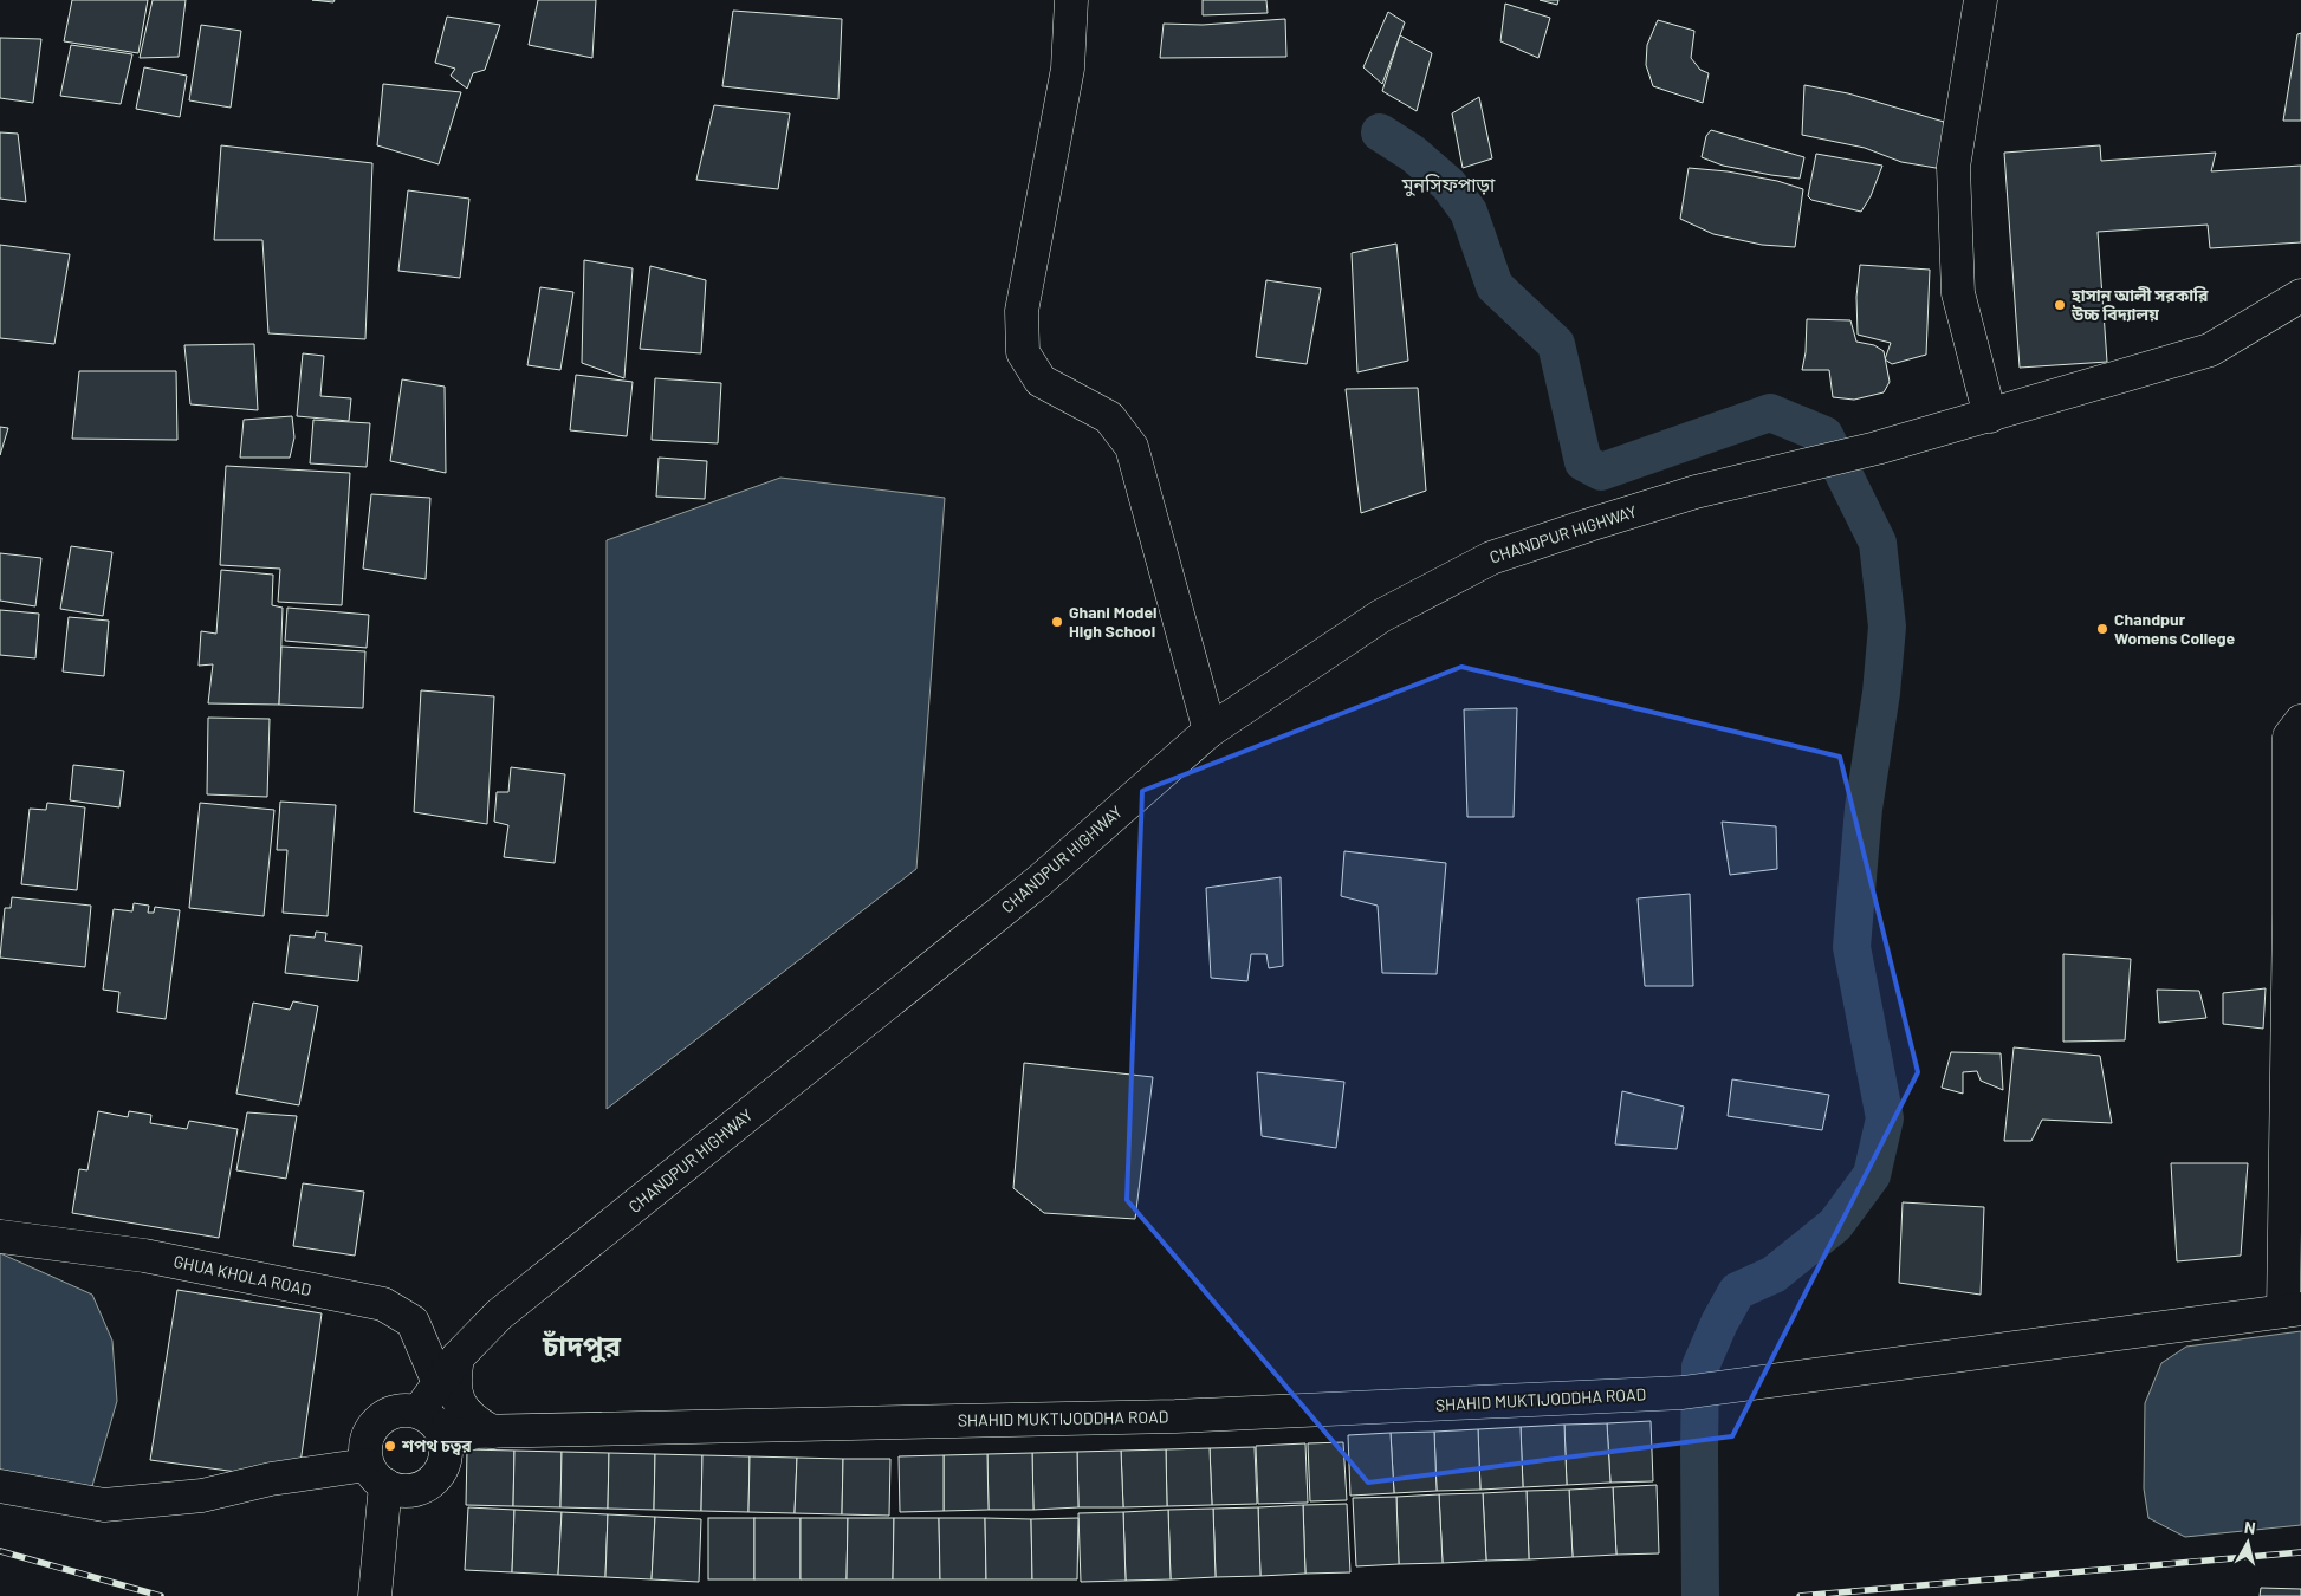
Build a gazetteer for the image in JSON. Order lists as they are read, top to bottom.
{
  "streets": {
    "street": ["CHANDPUR HIGHWAY", "GHUA KHOLA ROAD", "SHAHID MUKTIJODDHA ROAD"]
  },
  "crossings": [
    ["CHANDPUR HIGHWAY", "GHUA KHOLA ROAD"],
    ["CHANDPUR HIGHWAY", "SHAHID MUKTIJODDHA ROAD"]
  ],
  "districts": ["মুনসিফপাড়া", "চাঁদপুর"],
  "places": [
    "হাসান আলী সরকারি উচ্চ বিদ্যালয়",
    "Ghani Model High School",
    "Chandpur Womens College",
    "শপথ চত্বর"
  ],
  "north": "top"
}
